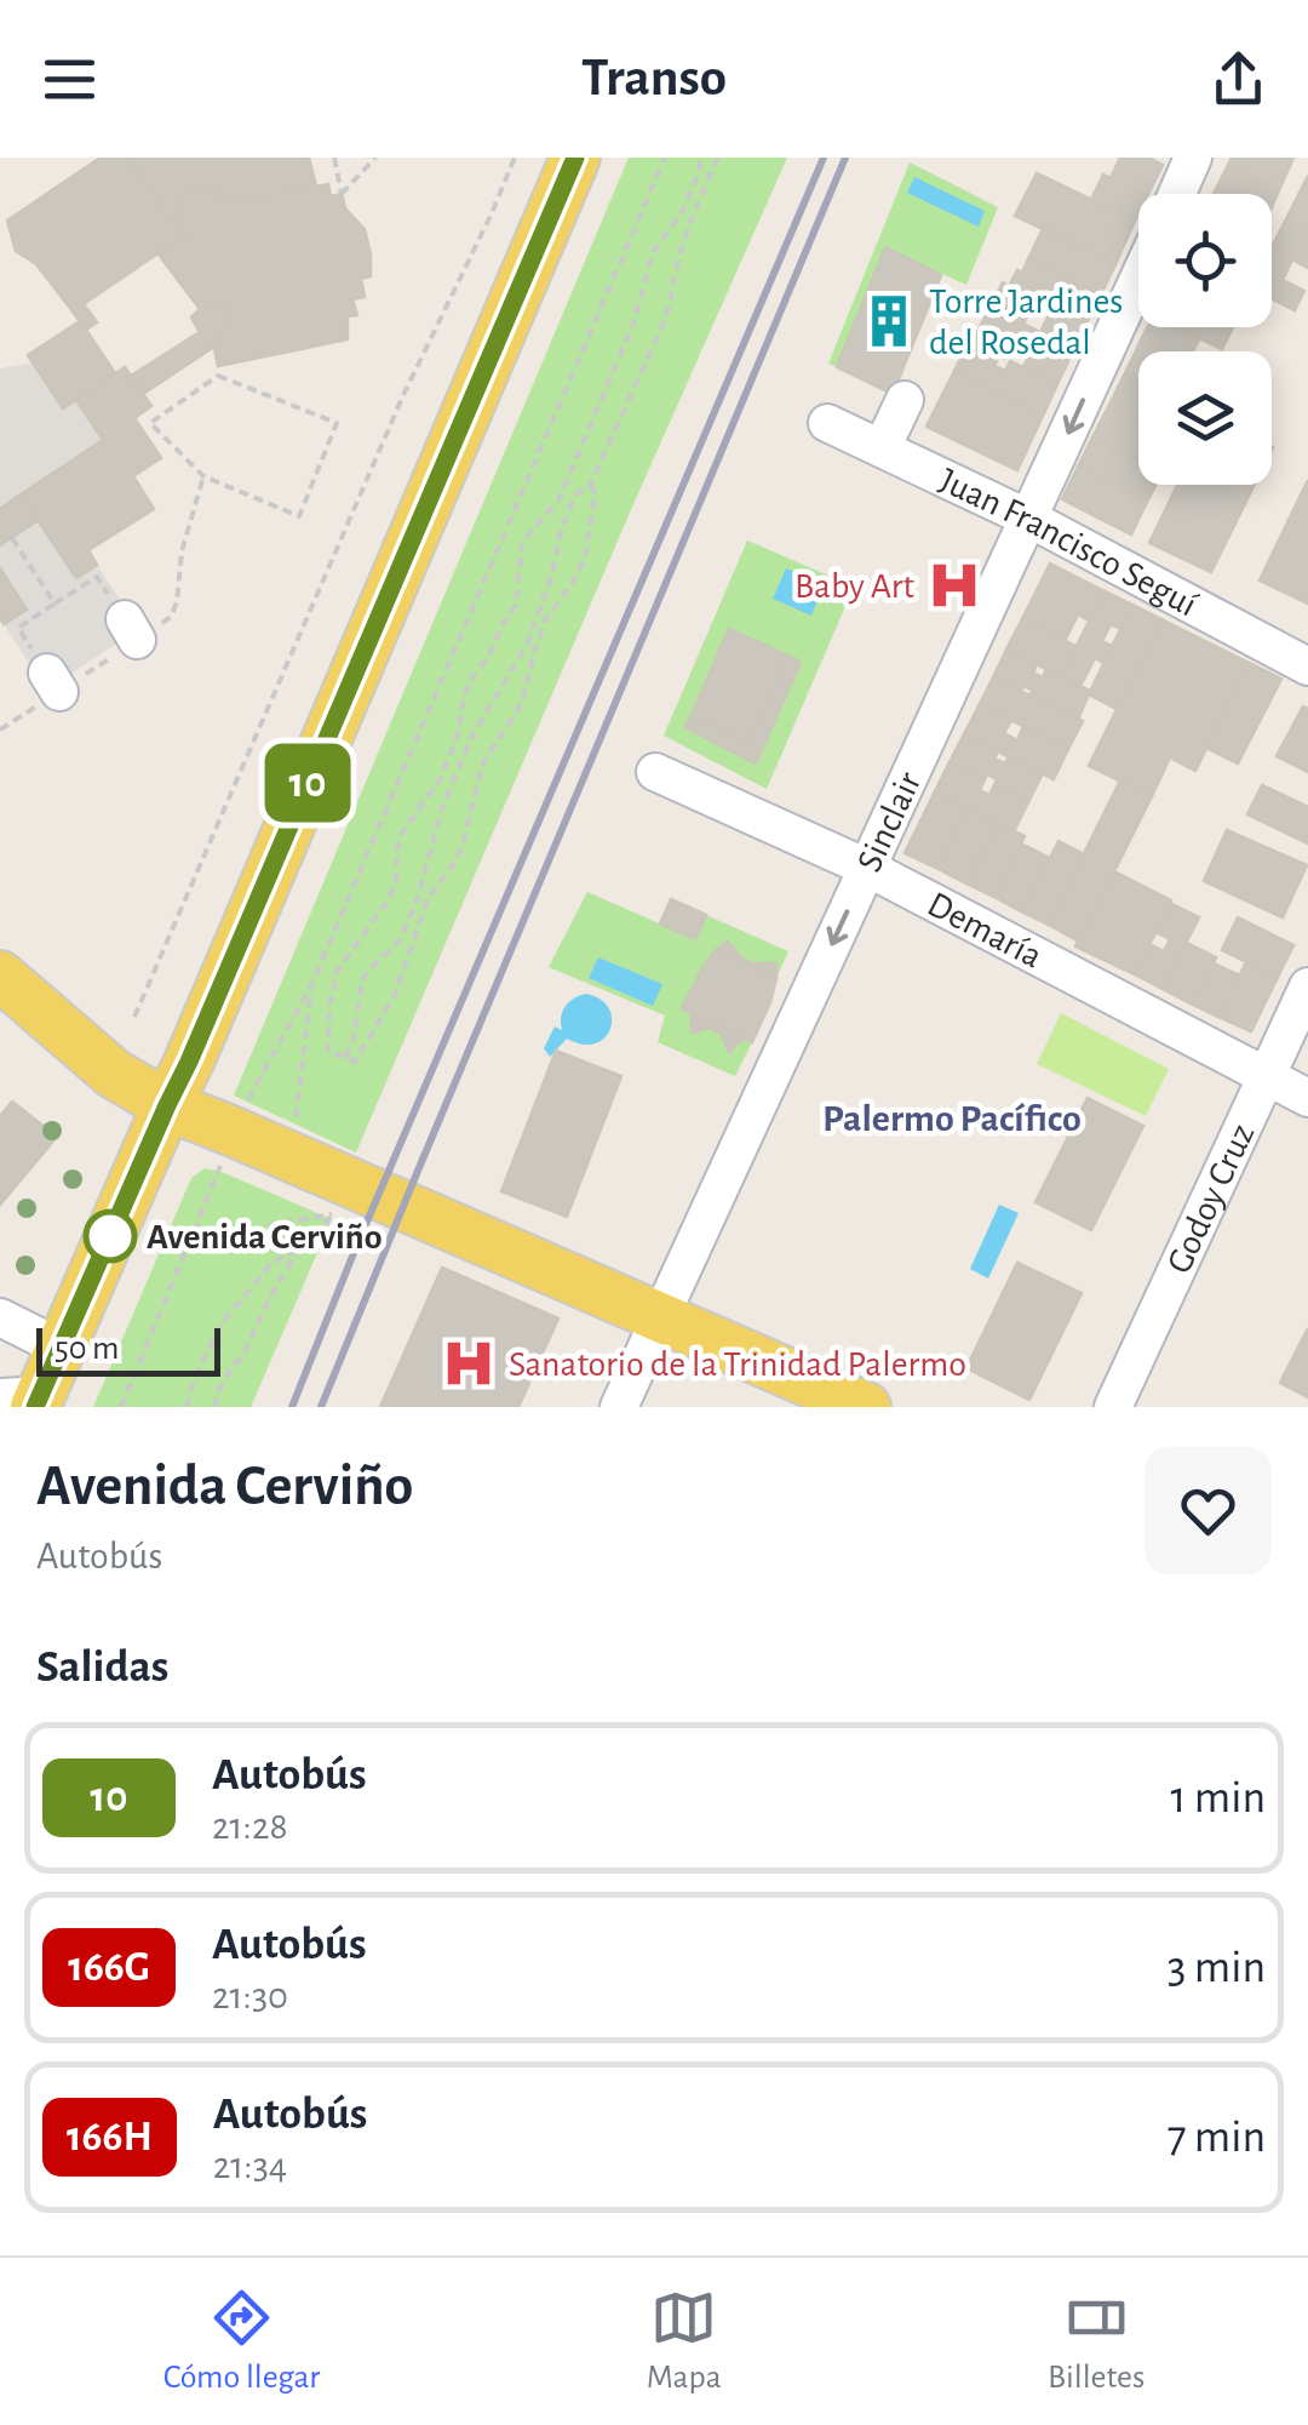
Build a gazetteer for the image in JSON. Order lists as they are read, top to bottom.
{
  "streets": {
    "street": [
      "Juan Francisco Seguí",
      "Sinclair",
      "Demaría",
      "Godoy Cruz"
    ]
  },
  "crossings": [
    ["Juan Francisco Seguí", "Sinclair"],
    ["Sinclair", "Demaría"],
    ["Demaría", "Godoy Cruz"]
  ],
  "one_way": ["Sinclair"],
  "districts": ["Palermo Pacífico"],
  "places": {
    "building": ["Torre Jardines del Rosedal"],
    "hospital": ["Baby Art", "Sanatorio de la Trinidad Palermo"],
    "other": ["Avenida Cerviño"]
  },
  "lines": ["bus line 10"],
  "scale_bar": "50 m",
  "page": {
    "header": "Transo",
    "on_map": "10",
    "scale": "50 m",
    "heading": [
      ["Avenida Cerviño", "Autobús"],
      "Salidas"
    ],
    "list": [
      {
        "mark": "10",
        "name": "Autobús",
        "note": "21:28",
        "value": "1 min"
      },
      {
        "mark": "166G",
        "name": "Autobús",
        "note": "21:30",
        "value": "3 min"
      },
      {
        "mark": "166H",
        "name": "Autobús",
        "note": "21:34",
        "value": "7 min"
      }
    ],
    "tabs": ["Cómo llegar", "Mapa", "Billetes"]
  }
}
